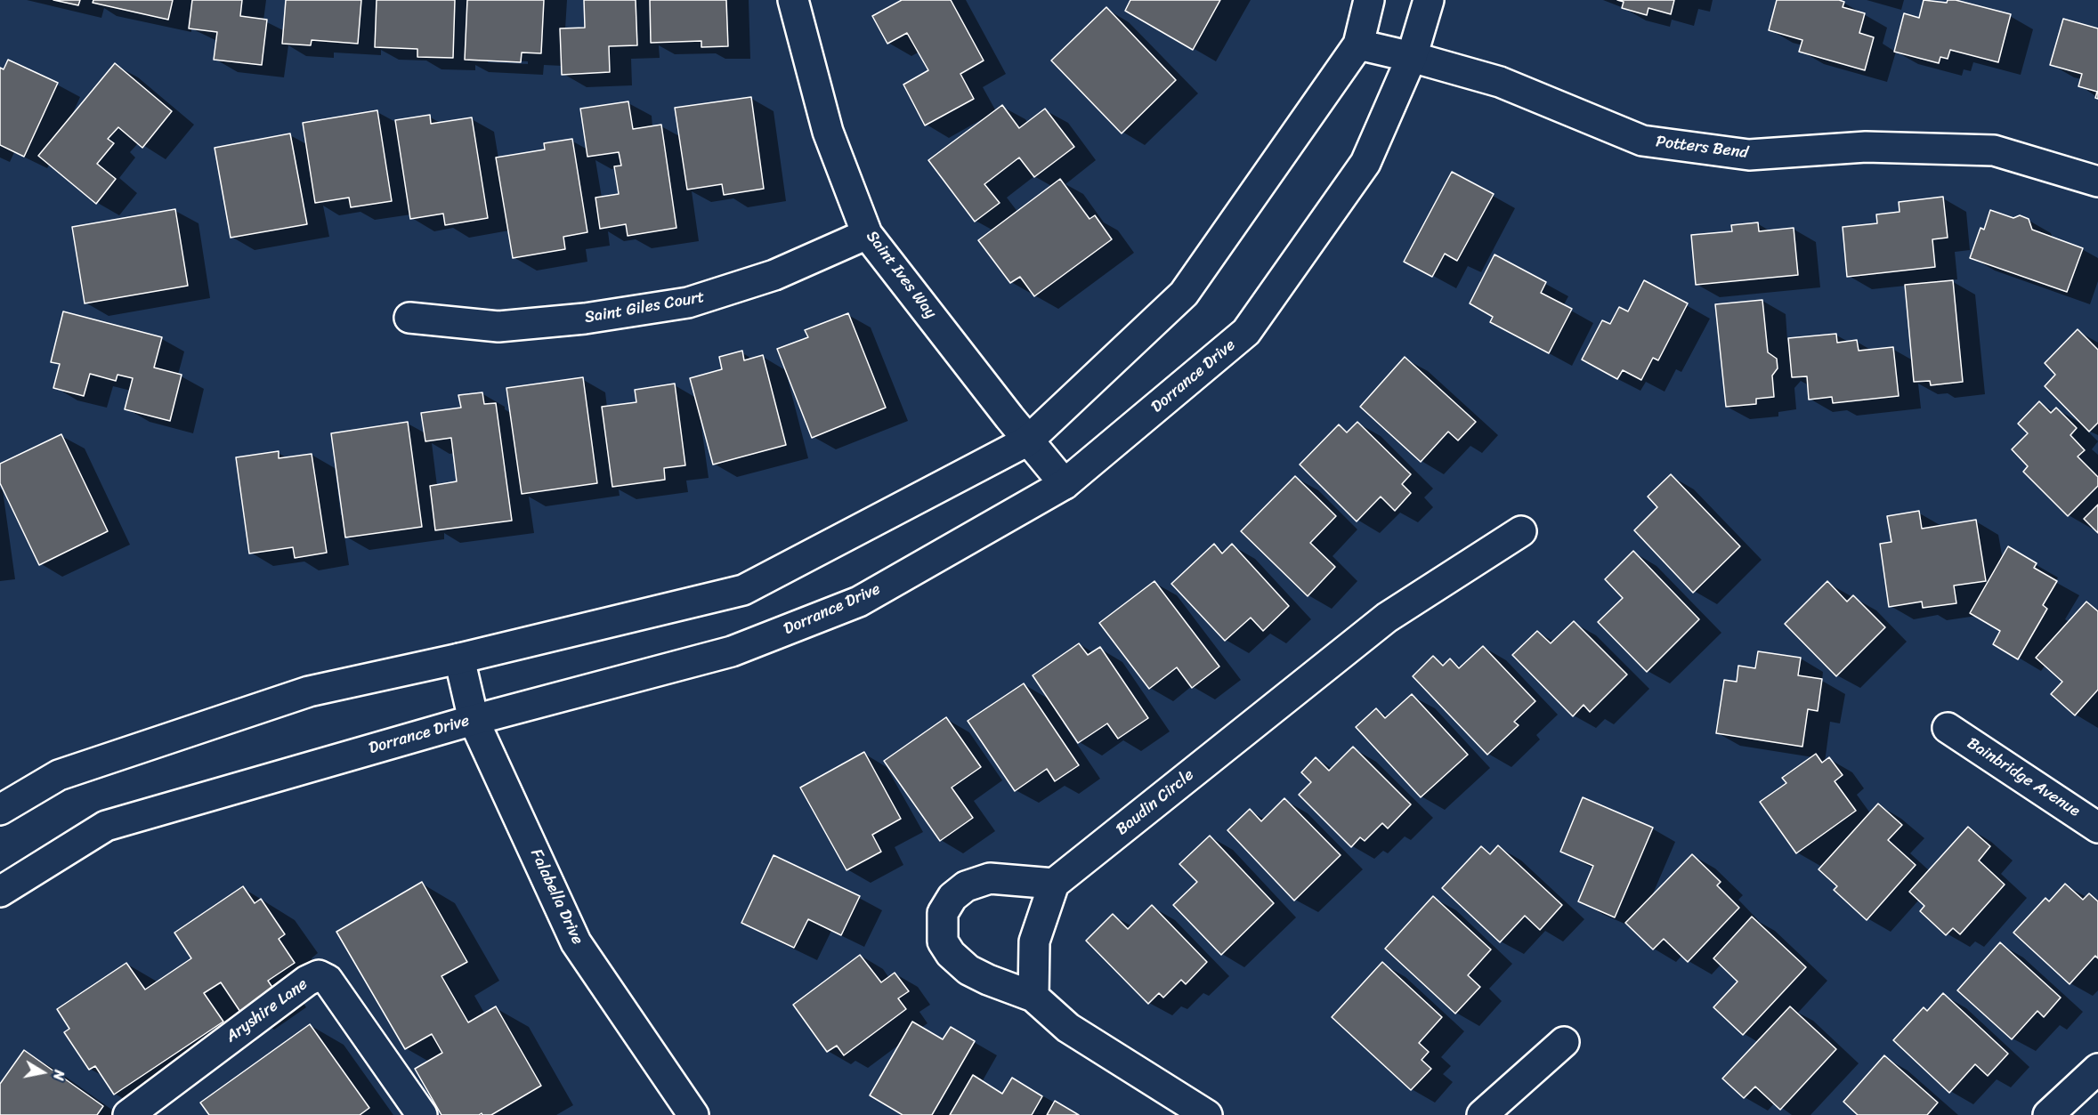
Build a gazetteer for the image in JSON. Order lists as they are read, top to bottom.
{
  "streets": {
    "street": [
      "Potters Bend",
      "Saint Ives Way",
      "Saint Giles Court",
      "Dorrance Drive",
      "Bainbridge Avenue",
      "Baudin Circle",
      "Falabella Drive",
      "Aryshire Lane"
    ]
  },
  "crossings": [
    ["Potters Bend", "Dorrance Drive"],
    ["Saint Ives Way", "Saint Giles Court"],
    ["Saint Ives Way", "Dorrance Drive"],
    ["Dorrance Drive", "Falabella Drive"]
  ],
  "north": "right"
}
